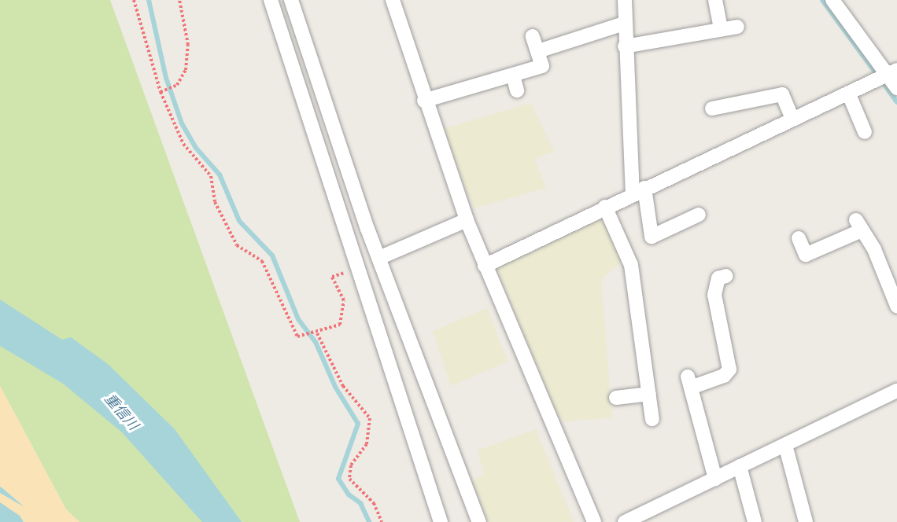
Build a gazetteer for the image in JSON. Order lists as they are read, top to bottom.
{
  "water": ["重信川"]
}
